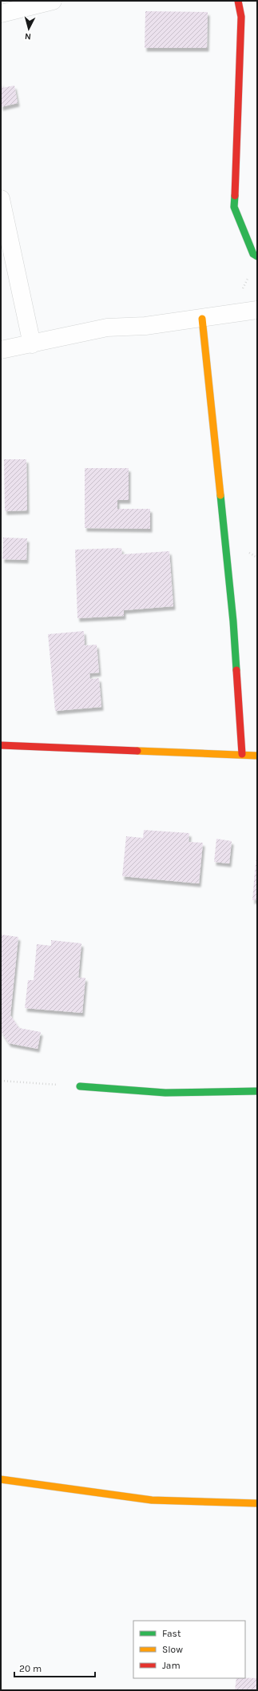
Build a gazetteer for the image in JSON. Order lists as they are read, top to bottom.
{
  "legend": ["Fast", "Slow", "Jam"],
  "scale_bar": "20 m",
  "north": "bottom"
}
